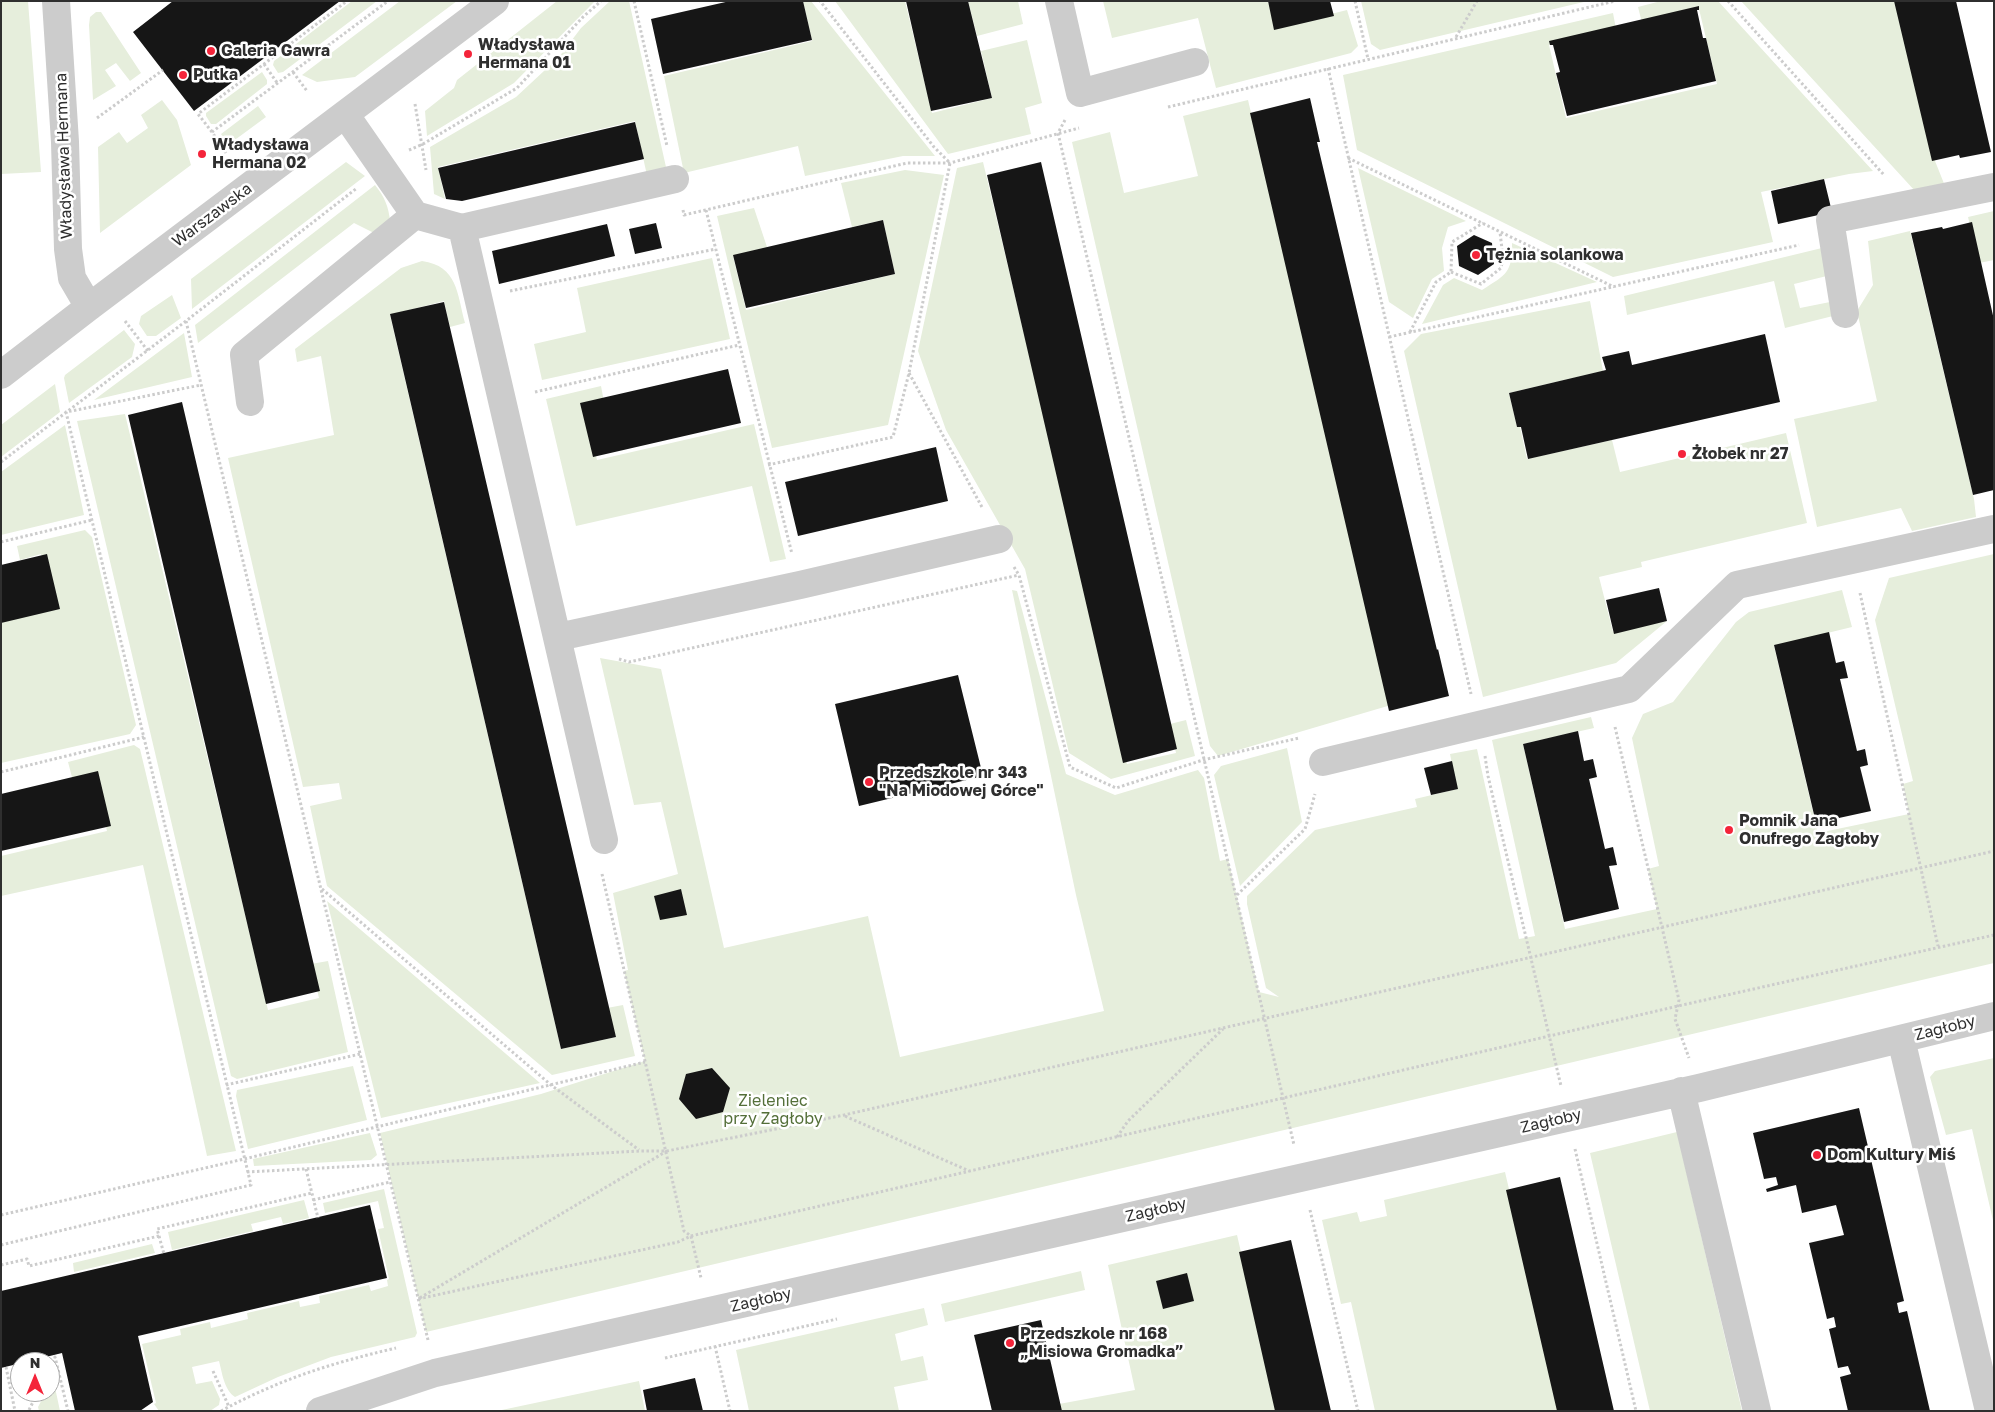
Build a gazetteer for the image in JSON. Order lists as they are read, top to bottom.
{
  "streets": {
    "street": ["Władysława Hermana", "Warszawska", "Zagłoby"]
  },
  "crossings": [
    ["Władysława Hermana", "Warszawska"]
  ],
  "parks": ["Zieleniec przy Zagłoby"],
  "places": [
    "Galeria Gawra",
    "Władysława Hermana 01",
    "Putka",
    "Władysława Hermana 02",
    "Tężnia solankowa",
    "Żłobek nr 27",
    "Przedszkole nr 343 \"Na Miodowej Górce\"",
    "Pomnik Jana Onufrego Zagłoby",
    "Dom Kultury Miś",
    "Przedszkole nr 168 „Misiowa Gromadka”"
  ],
  "north": "top"
}
